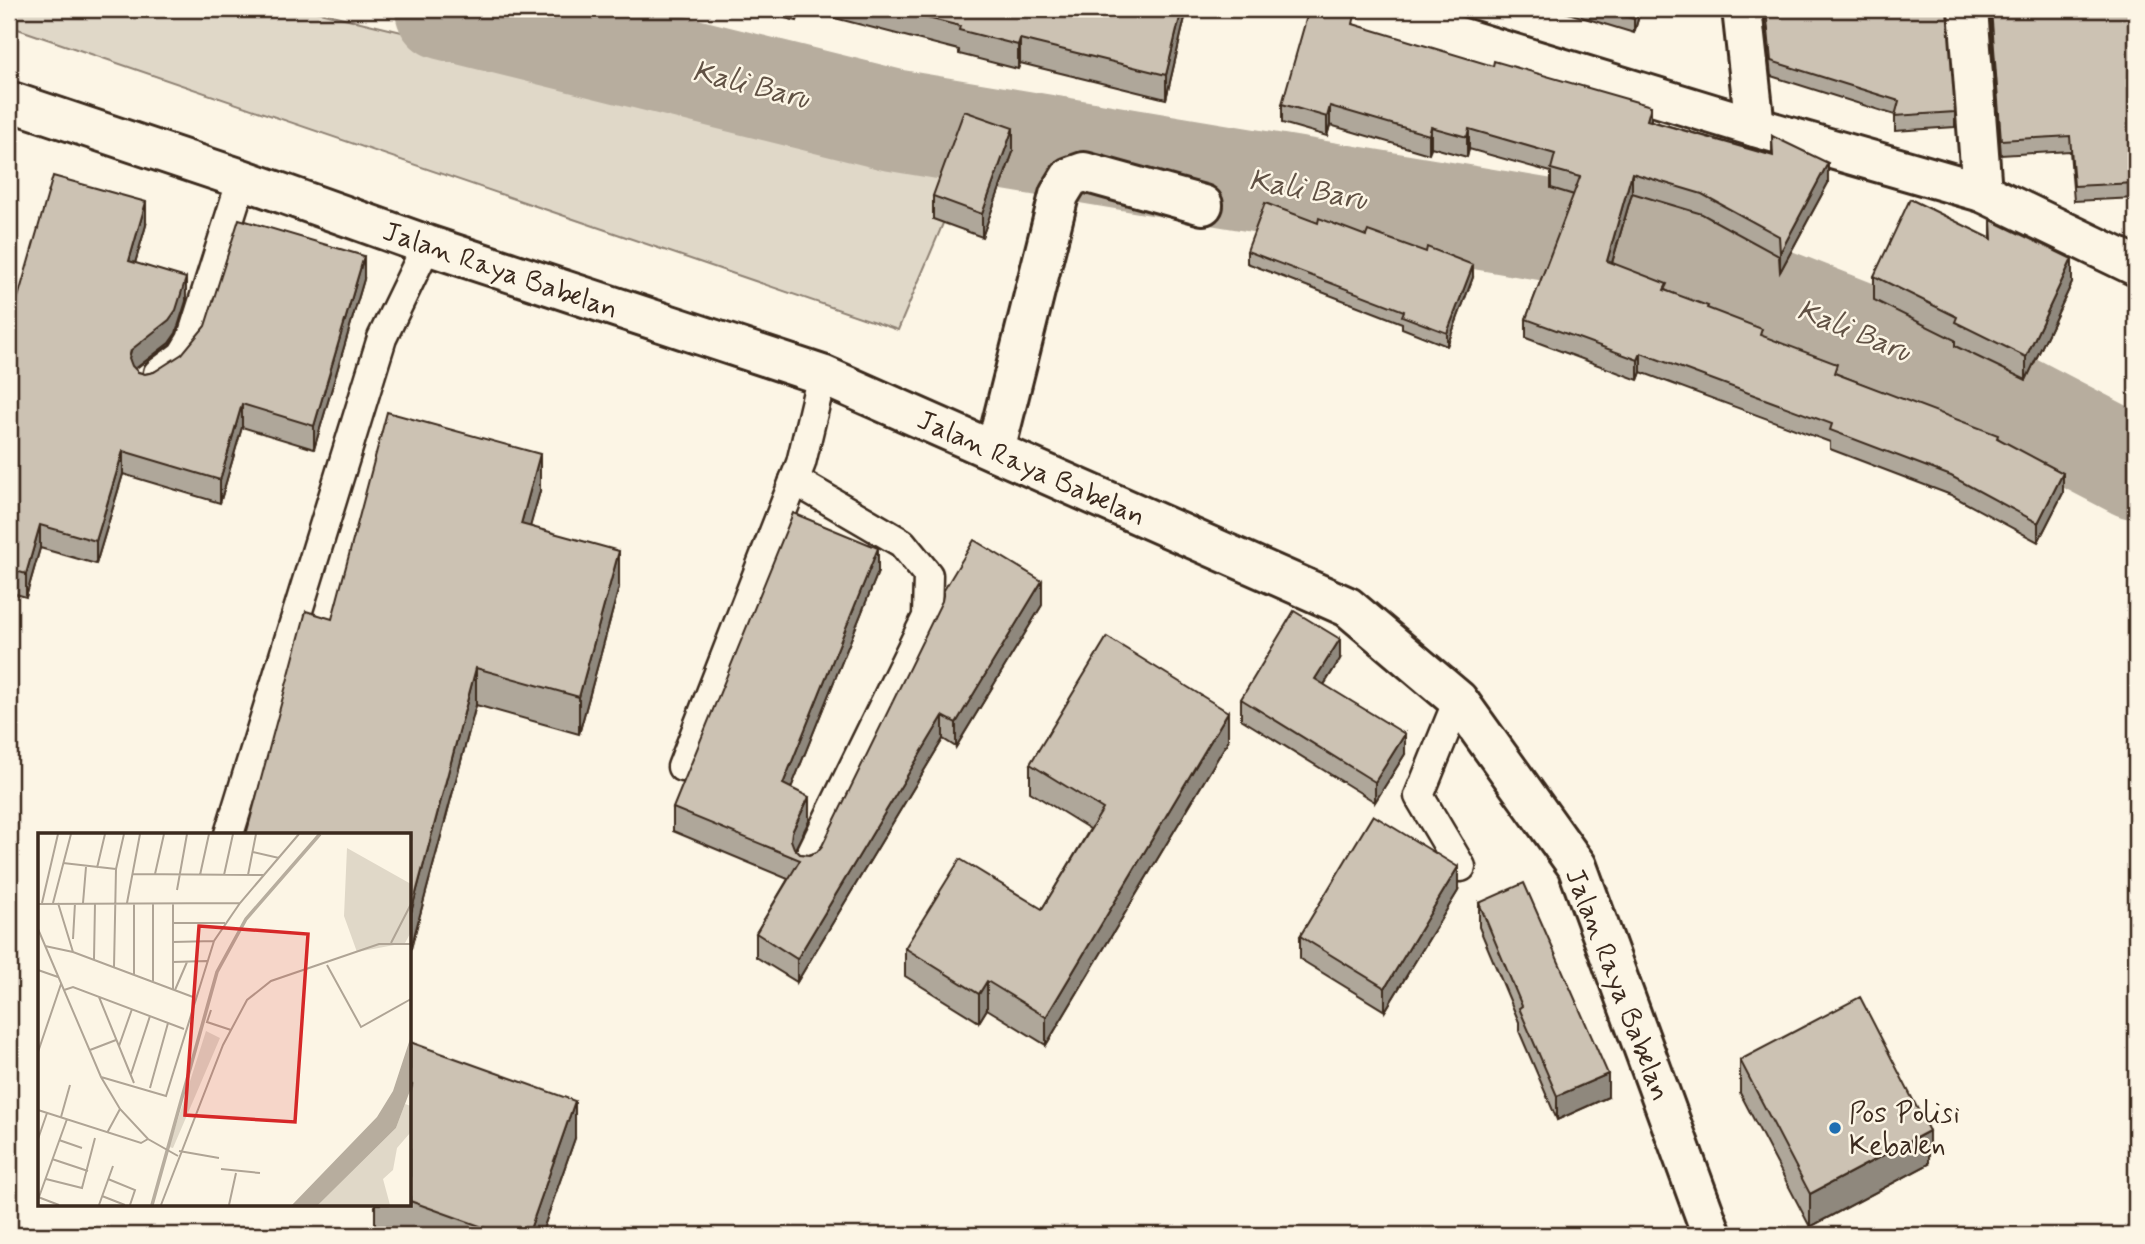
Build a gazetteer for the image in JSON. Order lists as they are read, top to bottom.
{
  "streets": {
    "main road": ["Jalan Raya Babelan"]
  },
  "water": ["Kali Baru"],
  "places": ["Pos Polisi Kebalen"]
}
